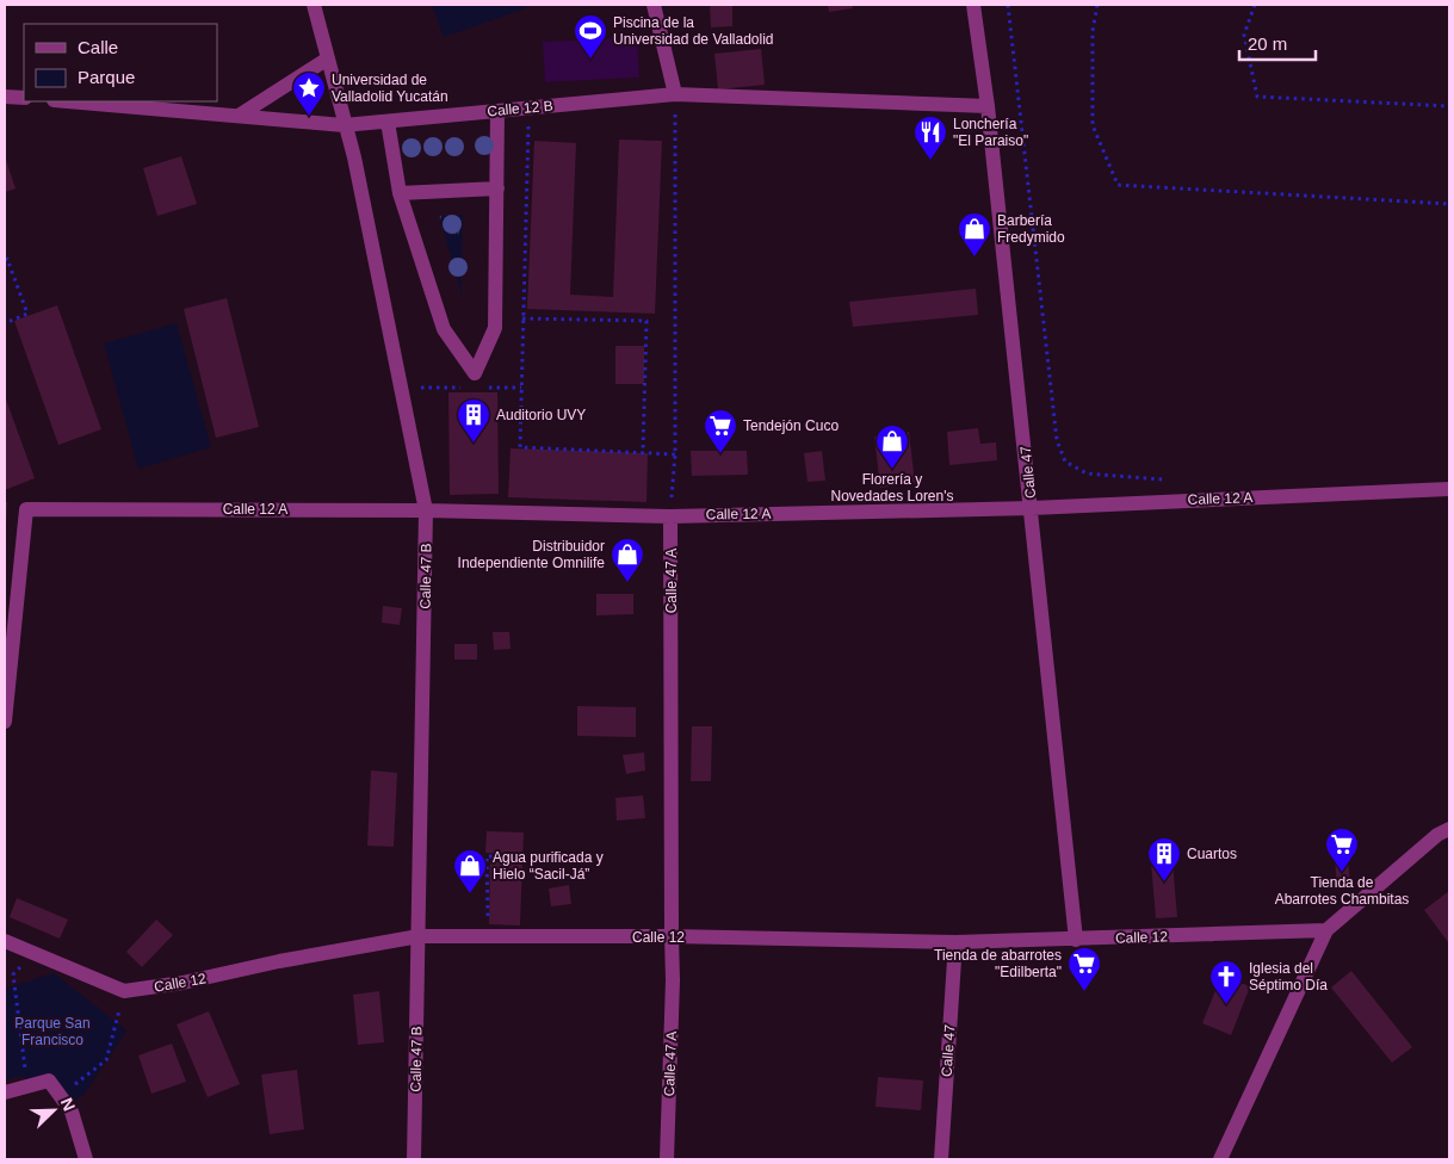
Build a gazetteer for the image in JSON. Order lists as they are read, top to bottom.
{
  "streets": {
    "street": [
      "Calle 12 B",
      "Calle 47",
      "Calle 12 A",
      "Calle 47 B",
      "Calle 47 A",
      "Calle 12"
    ]
  },
  "crossings": [
    ["Calle 12 B", "Calle 47"],
    ["Calle 12 B", "Calle 47 B"],
    ["Calle 47", "Calle 12 A"],
    ["Calle 47", "Calle 12"],
    ["Calle 12 A", "Calle 47 B"],
    ["Calle 12 A", "Calle 47 A"],
    ["Calle 47 B", "Calle 12"],
    ["Calle 47 A", "Calle 12"]
  ],
  "parks": ["Parque San Francisco"],
  "places": {
    "sports": ["Piscina de la Universidad de Valladolid"],
    "place": ["Universidad de Valladolid Yucatán"],
    "restaurant": ["Lonchería \"El Paraiso\""],
    "shop": [
      "Barbería Fredymido",
      "Florería y Novedades Loren's",
      "Distribuidor Independiente Omnilife",
      "Agua purificada y Hielo “Sacil-Já”"
    ],
    "building": ["Auditorio UVY", "Cuartos"],
    "supermarket": ["Tendejón Cuco", "Tienda de Abarrotes Chambitas", "Tienda de abarrotes \"Edilberta\""],
    "church": ["Iglesia del Séptimo Día"]
  },
  "legend": ["Calle", "Parque"],
  "scale_bar": "20 m",
  "north": "top right"
}
